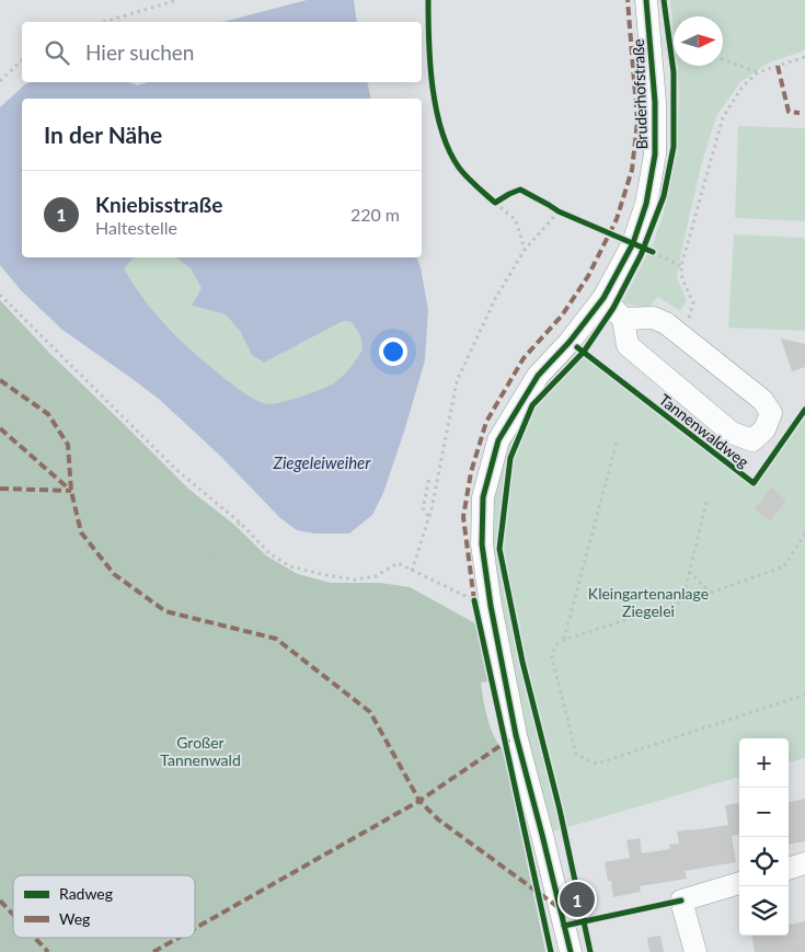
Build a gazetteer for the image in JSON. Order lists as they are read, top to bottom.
{
  "streets": {
    "street": ["Bruderhofstraße"],
    "cycle path": ["Tannenwaldweg"]
  },
  "water": ["Ziegeleiweiher"],
  "parks": ["Kleingartenanlage Ziegelei", "Großer Tannenwald"],
  "legend": ["Radweg", "Weg"],
  "north": "right",
  "page": {
    "search": "Hier suchen",
    "heading": "In der Nähe",
    "list": [
      {
        "mark": "1",
        "name": "Kniebisstraße",
        "note": "Haltestelle",
        "value": "220 m"
      }
    ],
    "map_buttons": ["+", "−"],
    "pins": "1"
  }
}
